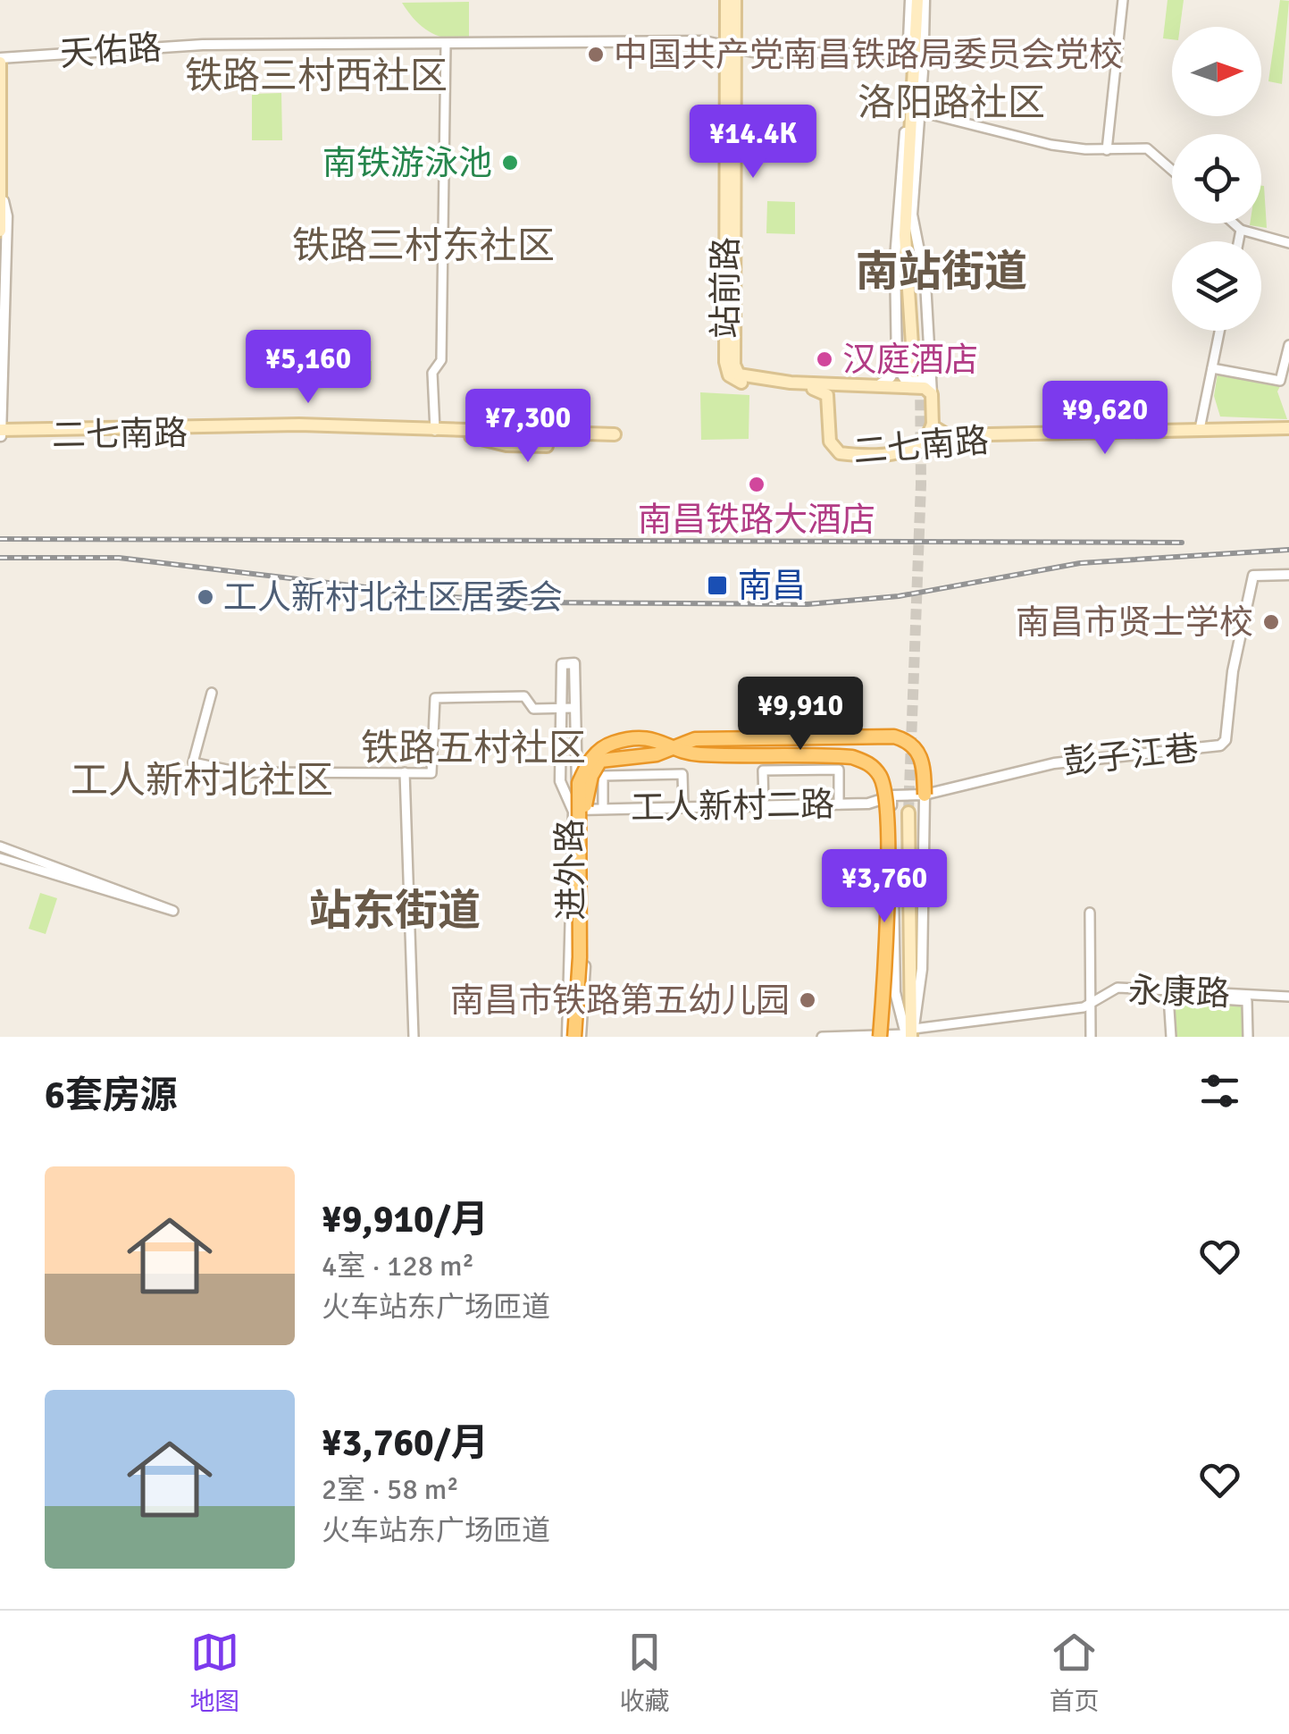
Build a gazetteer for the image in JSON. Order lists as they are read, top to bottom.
{
  "streets": {
    "main road": ["站前路", "二七南路"],
    "street": [
      "天佑路",
      "彭子江巷",
      "工人新村二路",
      "进外路",
      "永康路"
    ]
  },
  "crossings": [
    ["天佑路", "站前路"],
    ["站前路", "二七南路"],
    ["彭子江巷", "工人新村二路"],
    ["工人新村二路", "进外路"]
  ],
  "districts": [
    "铁路三村西社区",
    "洛阳路社区",
    "铁路三村东社区",
    "南站街道",
    "铁路五村社区",
    "工人新村北社区",
    "站东街道"
  ],
  "places": {
    "other": [
      "中国共产党南昌铁路局委员会党校",
      "南铁游泳池",
      "汉庭酒店",
      "南昌铁路大酒店",
      "工人新村北社区居委会",
      "南昌市贤士学校",
      "南昌市铁路第五幼儿园"
    ],
    "transit": ["南昌"]
  },
  "north": "right",
  "page": {
    "price": [
      "¥14.4K",
      "¥5,160",
      "¥9,620",
      "¥7,300",
      "¥9,910",
      "¥3,760"
    ],
    "heading": "6套房源",
    "list": [
      {
        "name": "¥9,910/月",
        "note": "4室 · 128 m² · 火车站东广场匝道"
      },
      {
        "name": "¥3,760/月",
        "note": "2室 · 58 m² · 火车站东广场匝道"
      }
    ],
    "tabs": ["地图", "收藏", "首页"]
  }
}
